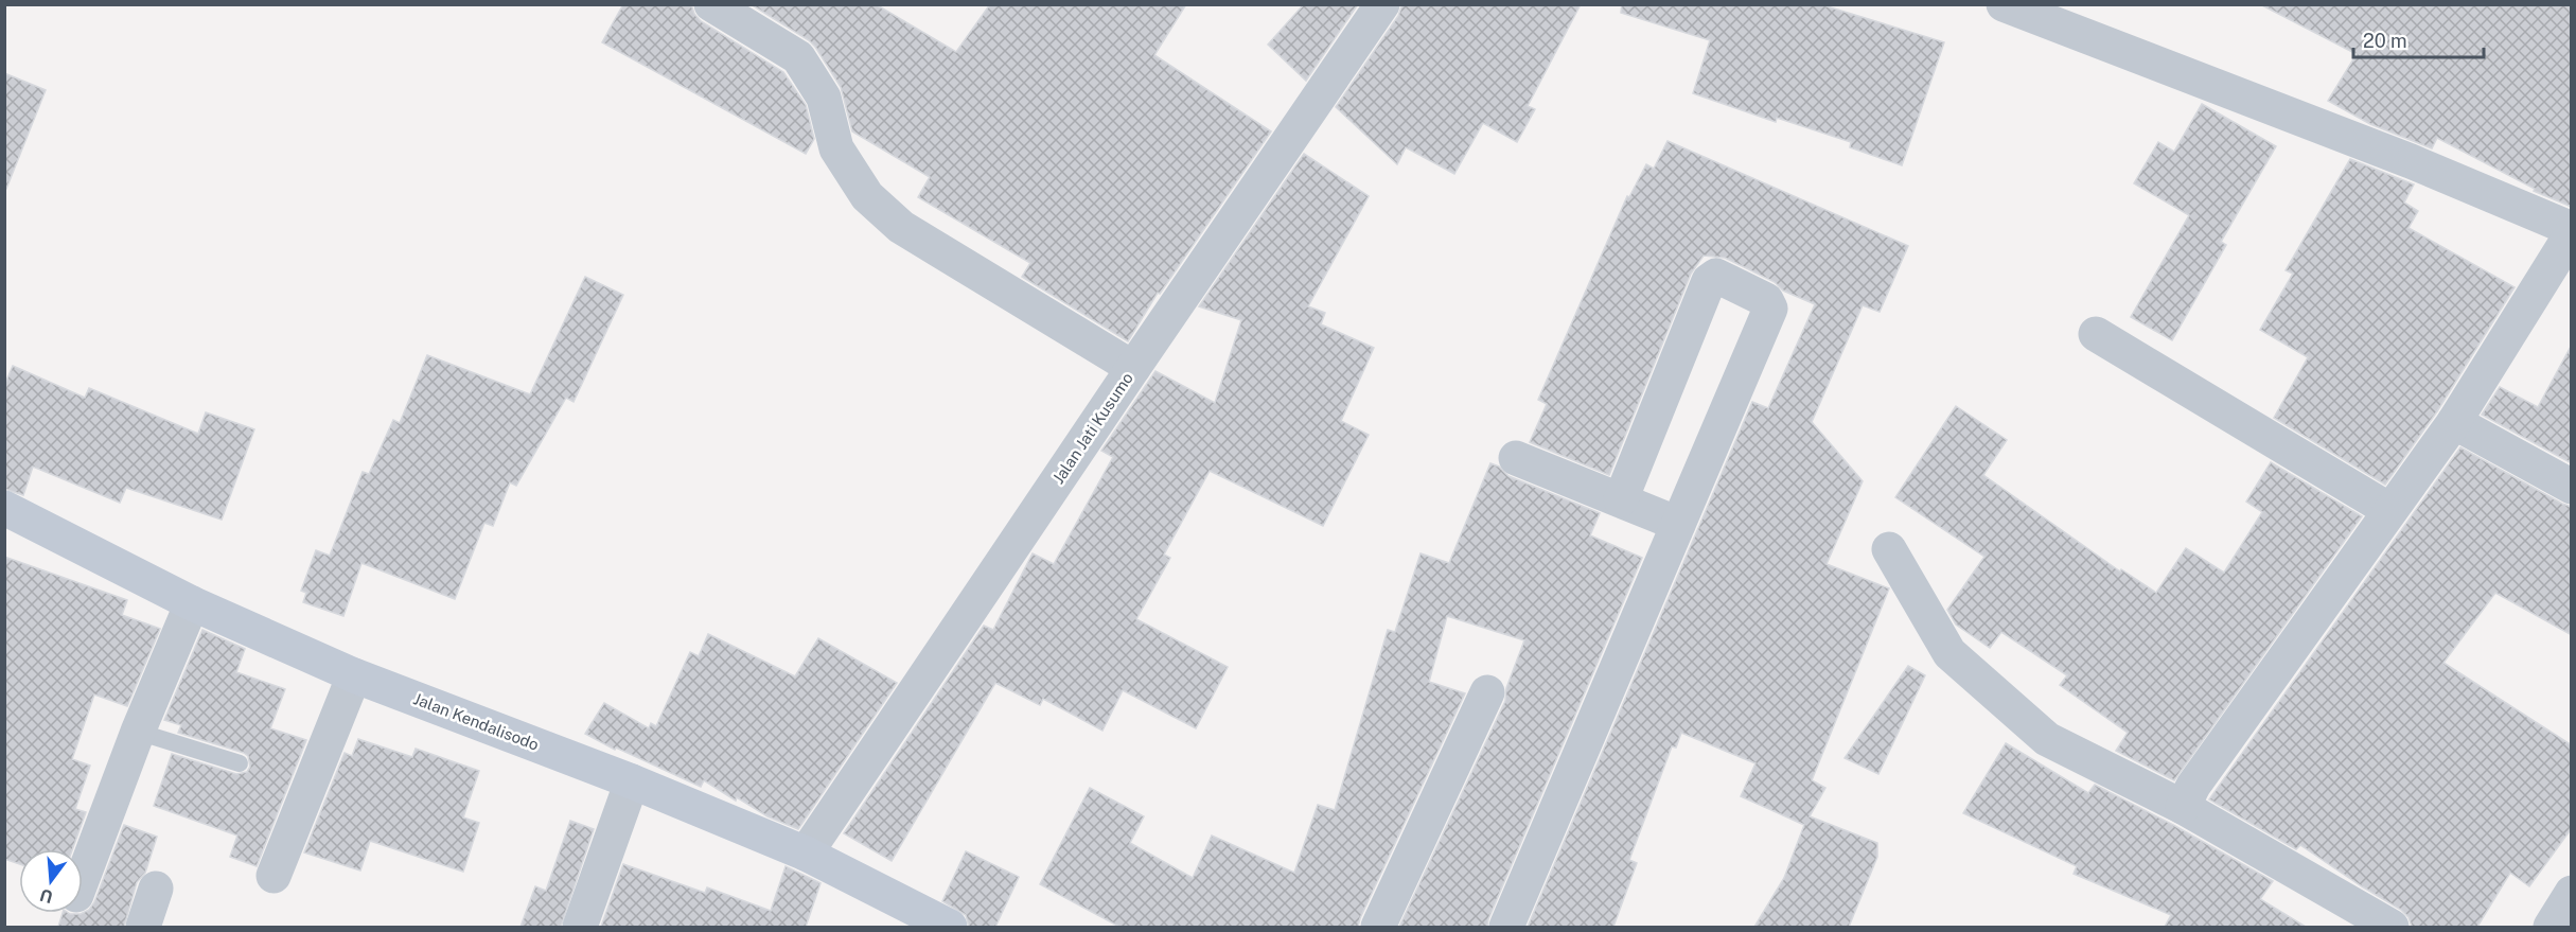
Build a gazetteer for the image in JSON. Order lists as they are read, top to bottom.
{
  "streets": {
    "street": ["Jalan Jati Kusumo", "Jalan Kendalisodo"]
  },
  "crossings": [
    ["Jalan Jati Kusumo", "Jalan Kendalisodo"]
  ],
  "scale_bar": "20 m",
  "north": "bottom"
}
